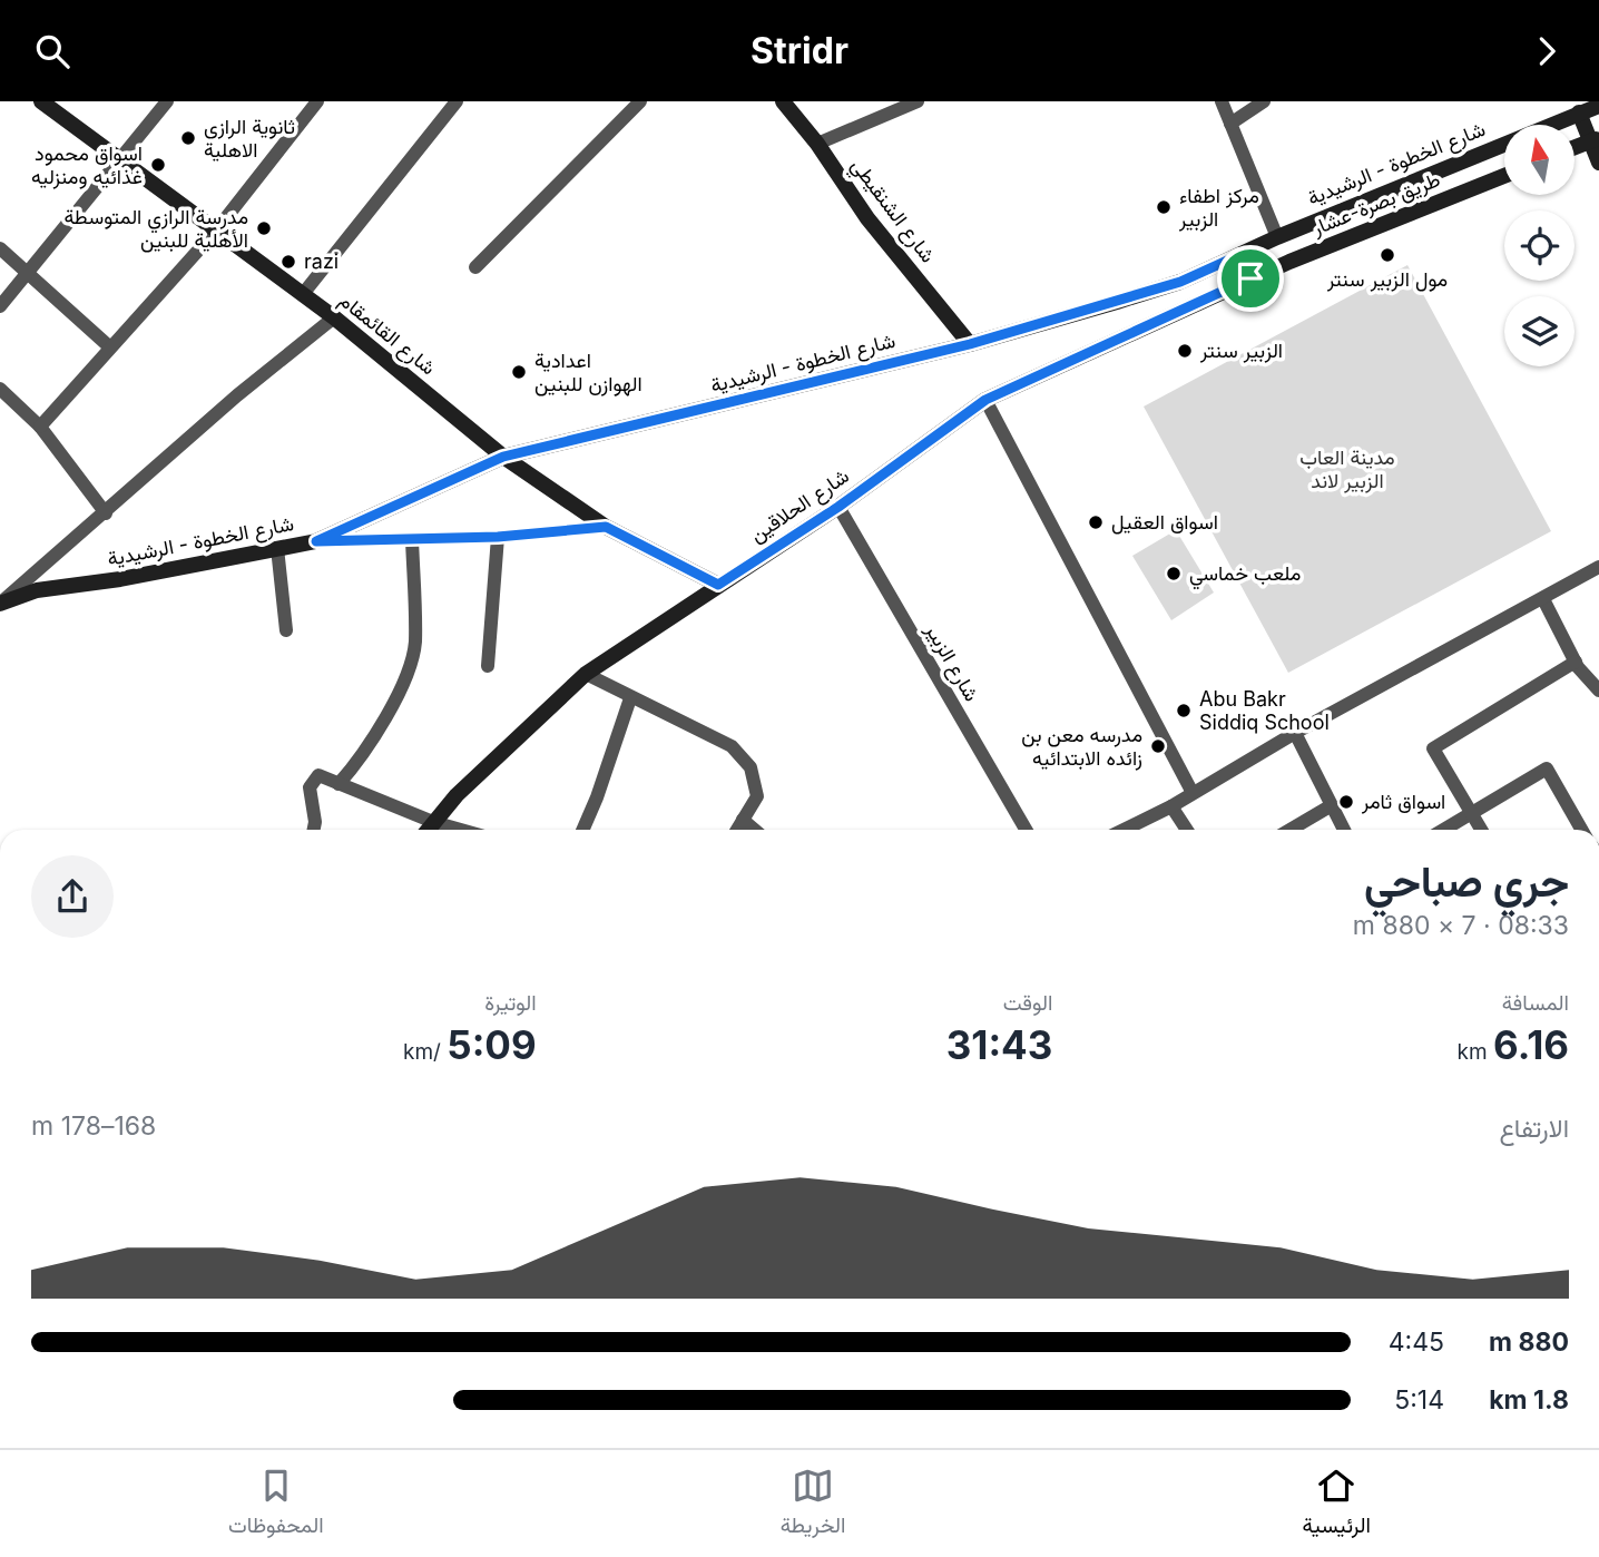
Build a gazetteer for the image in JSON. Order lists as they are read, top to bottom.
{
  "streets": {
    "main road": [
      "شارع الخطوة - الرشيدية",
      "طريق بصرة-عشار",
      "شارع الشنقيطي",
      "شارع القائمقام",
      "شارع الحلاقين"
    ],
    "street": ["شارع الزبير"]
  },
  "crossings": [
    ["شارع الخطوة - الرشيدية", "شارع الشنقيطي"],
    ["شارع الخطوة - الرشيدية", "شارع القائمقام"],
    ["طريق بصرة-عشار", "شارع الحلاقين"],
    ["شارع القائمقام", "شارع الحلاقين"],
    ["شارع الحلاقين", "شارع الزبير"]
  ],
  "parks": ["مدينة العاب الزبير لاند"],
  "places": [
    "ثانوية الرازي الاهلية",
    "اسواق محمود غذائيه ومنزليه",
    "مركز اطفاء الزبير",
    "مدرسة الرازي المتوسطة الأهلية للبنين",
    "مول الزبير سنتر",
    "razi",
    "الزبير سنتر",
    "اعدادية الهوازن للبنين",
    "اسواق العقيل",
    "ملعب خماسي",
    "Abu Bakr Siddiq School",
    "مدرسه معن بن زائده الابتدائيه",
    "اسواق ثامر"
  ],
  "north": "top",
  "page": {
    "header": "Stridr",
    "heading": ["جري صباحي", "08:33 · 7 × 880 m"],
    "stats": [
      ["المسافة", "6.16 km"],
      ["الوقت", "31:43"],
      ["الوتيرة", "5:09 /km"]
    ],
    "chart": ["الارتفاع", "168–178 m"],
    "list": [
      {
        "name": "880 m",
        "note": "4:45"
      },
      {
        "name": "1.8 km",
        "note": "5:14"
      }
    ],
    "tabs": ["الرئيسية", "الخريطة", "المحفوظات"]
  }
}
